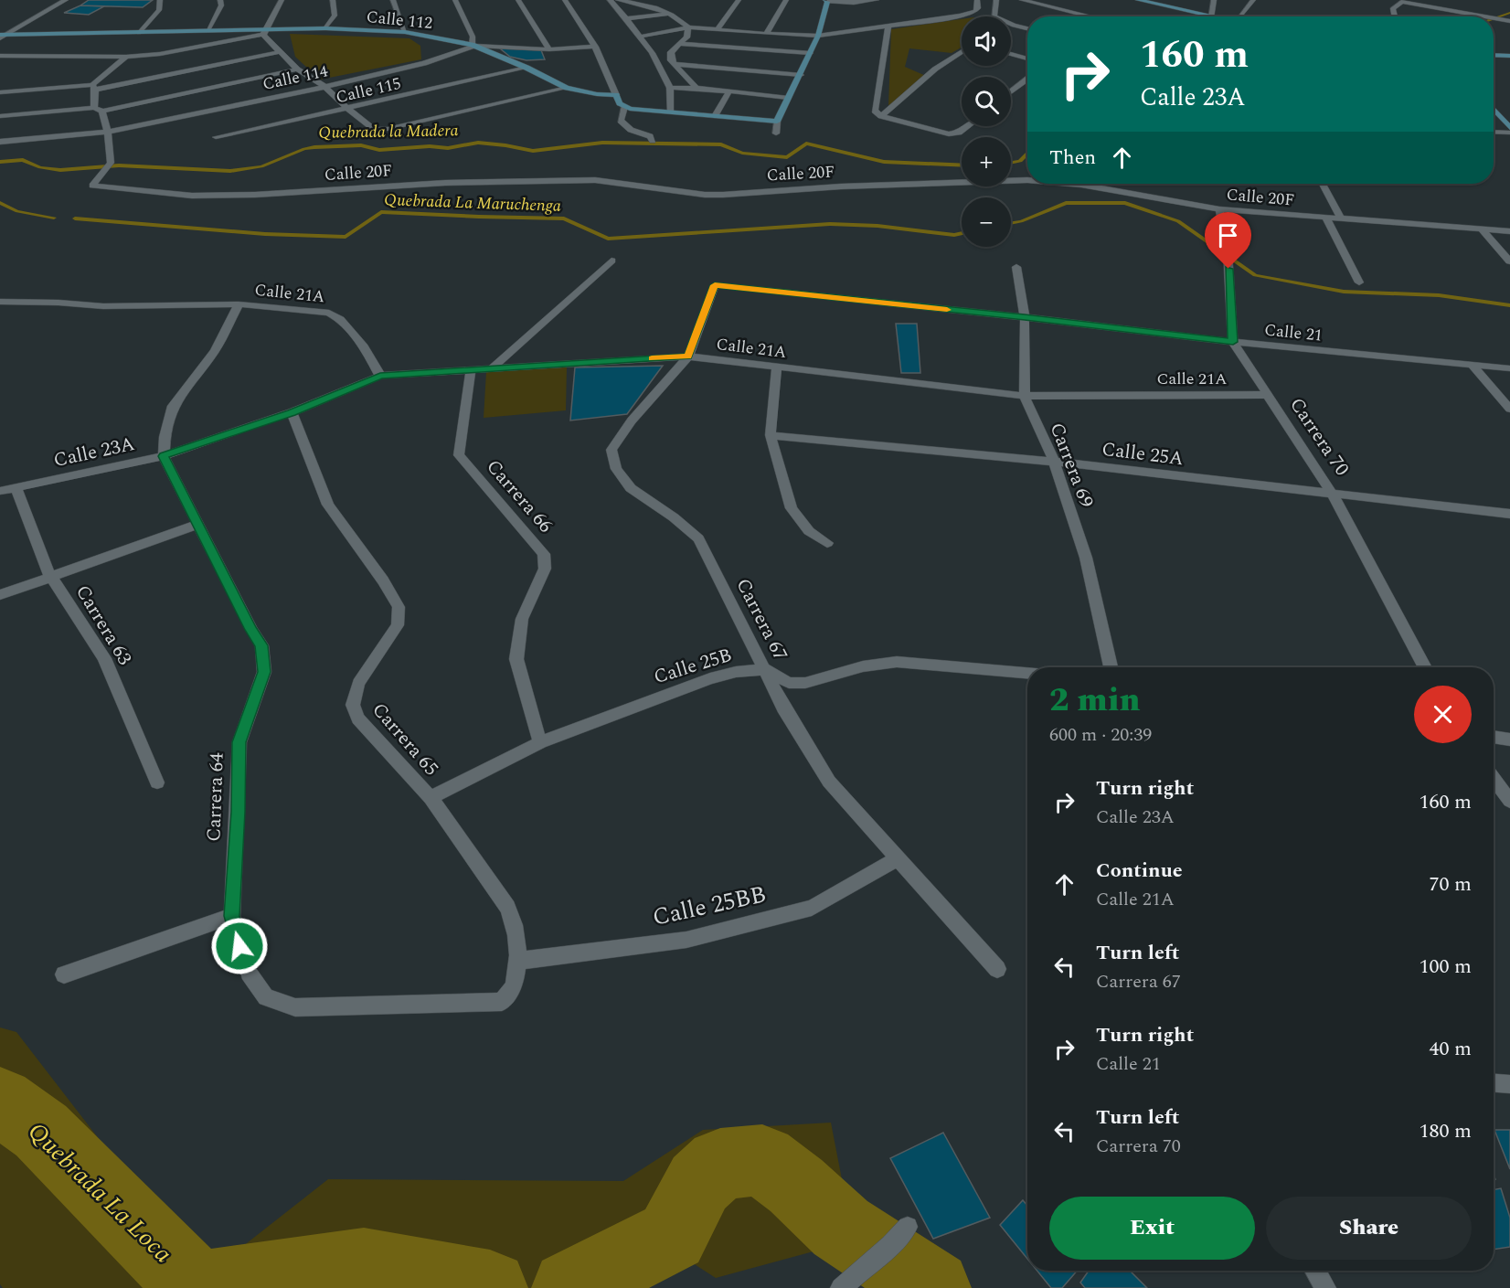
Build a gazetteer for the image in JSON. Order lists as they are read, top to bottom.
{
  "streets": {
    "street": [
      "Calle 112",
      "Calle 114",
      "Calle 115",
      "Calle 20F",
      "Calle 21A",
      "Calle 21",
      "Carrera 70",
      "Calle 23A",
      "Calle 25A",
      "Carrera 69",
      "Carrera 66",
      "Carrera 67",
      "Carrera 63",
      "Calle 25B",
      "Carrera 65",
      "Carrera 64",
      "Calle 25BB"
    ]
  },
  "crossings": [
    ["Calle 112", "Calle 114"],
    ["Calle 112", "Calle 115"],
    ["Calle 114", "Calle 20F"],
    ["Calle 20F", "Carrera 70"],
    ["Calle 21A", "Carrera 70"],
    ["Calle 21A", "Calle 23A"],
    ["Calle 21A", "Carrera 69"],
    ["Calle 21A", "Carrera 66"],
    ["Calle 21A", "Carrera 67"],
    ["Calle 21", "Carrera 70"],
    ["Calle 21", "Carrera 69"],
    ["Calle 21", "Carrera 67"],
    ["Carrera 70", "Calle 25A"],
    ["Calle 23A", "Carrera 63"],
    ["Calle 23A", "Carrera 65"],
    ["Calle 23A", "Carrera 64"],
    ["Calle 25A", "Carrera 69"],
    ["Carrera 66", "Calle 25B"],
    ["Carrera 67", "Calle 25B"],
    ["Carrera 67", "Calle 25BB"],
    ["Calle 25B", "Carrera 65"],
    ["Carrera 65", "Carrera 64"],
    ["Carrera 65", "Calle 25BB"]
  ],
  "water": ["Quebrada la Madera", "Quebrada La Maruchenga", "Quebrada La Loca"],
  "page": {
    "map_buttons": ["+", "−"],
    "turn": ["160 m", "Calle 23A"],
    "then": "Then",
    "heading": ["2 min", "600 m · 20:39"],
    "list": [
      {
        "name": "Turn right",
        "note": "Calle 23A",
        "value": "160 m"
      },
      {
        "name": "Continue",
        "note": "Calle 21A",
        "value": "70 m"
      },
      {
        "name": "Turn left",
        "note": "Carrera 67",
        "value": "100 m"
      },
      {
        "name": "Turn right",
        "note": "Calle 21",
        "value": "40 m"
      },
      {
        "name": "Turn left",
        "note": "Carrera 70",
        "value": "180 m"
      }
    ],
    "buttons": ["Exit", "Share"]
  }
}
